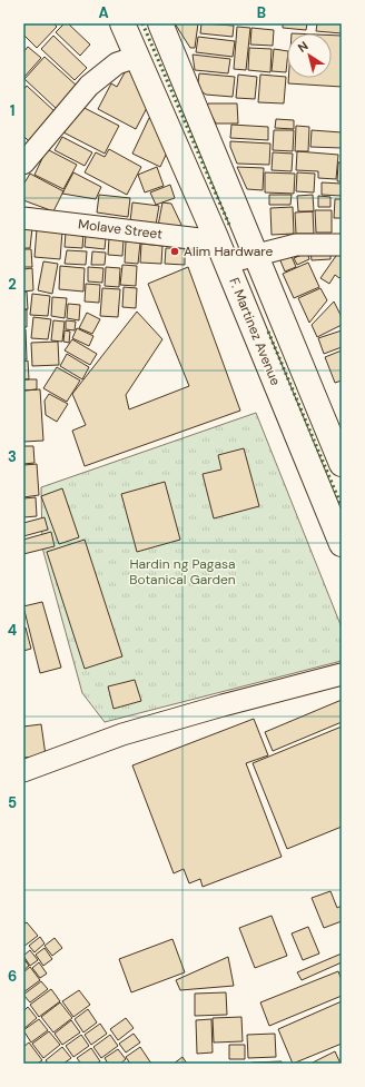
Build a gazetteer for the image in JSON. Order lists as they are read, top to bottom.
{
  "streets": {
    "main road": ["F. Martinez Avenue"],
    "street": ["Molave Street"]
  },
  "crossings": [
    ["Molave Street", "F. Martinez Avenue"]
  ],
  "parks": ["Hardin ng Pagasa Botanical Garden"],
  "places": ["Alim Hardware"],
  "north": "top left",
  "grid": {
    "columns": ["A", "B"],
    "rows": [
      "1",
      "2",
      "3",
      "4",
      "5",
      "6"
    ]
  }
}
